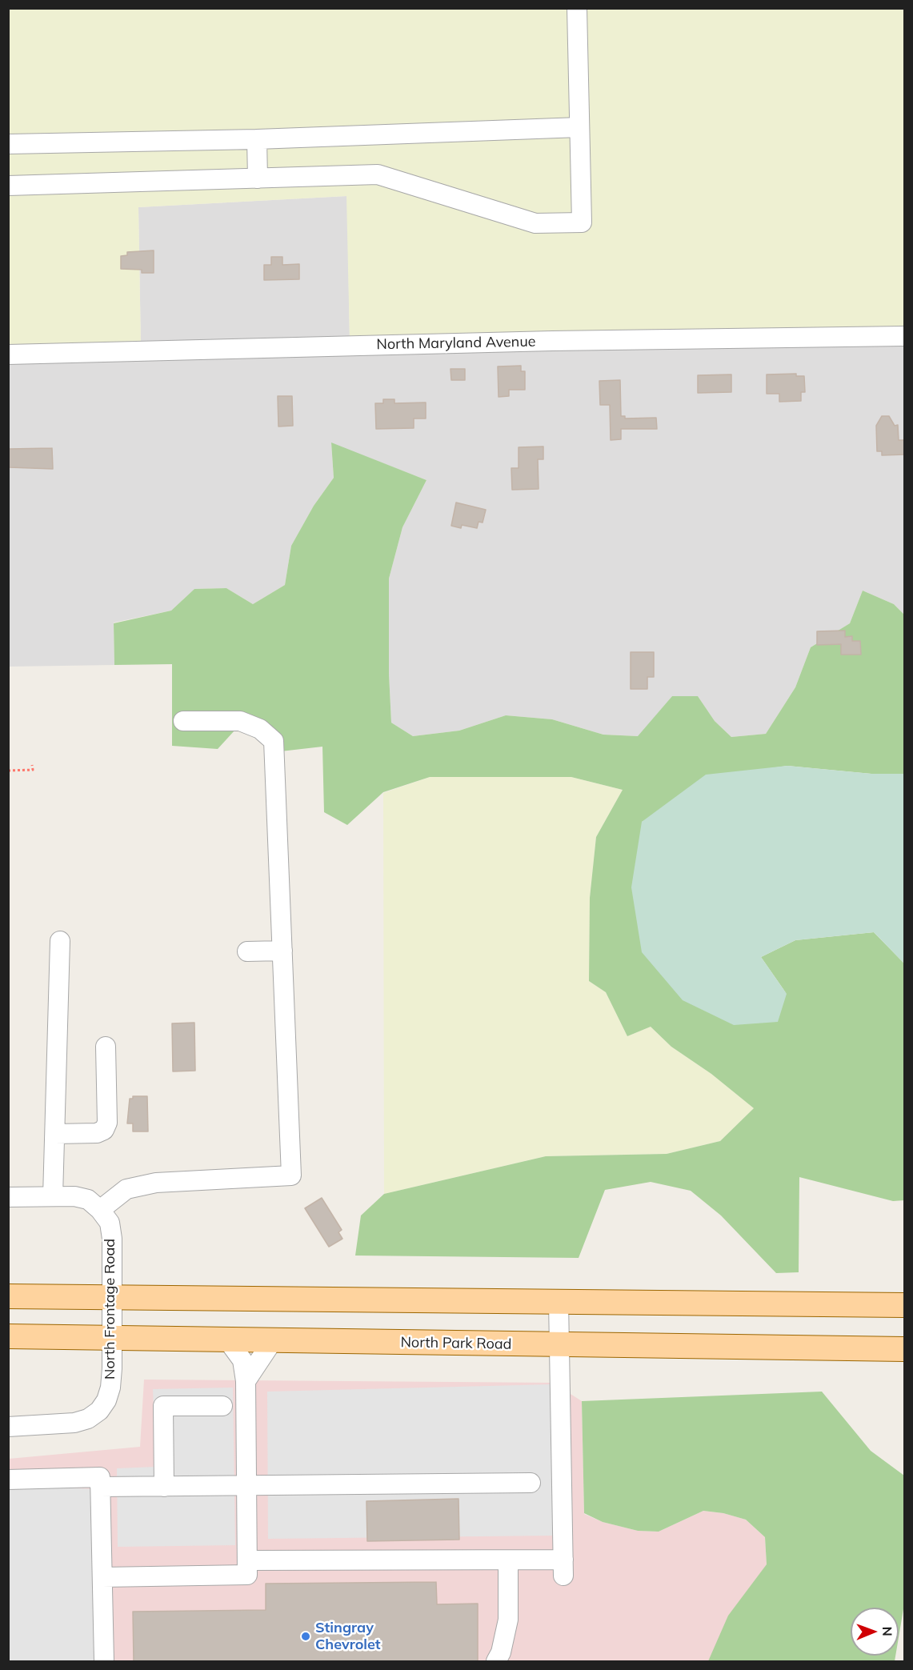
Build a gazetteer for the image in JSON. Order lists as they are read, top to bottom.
{
  "streets": {
    "main road": ["North Park Road"],
    "street": ["North Maryland Avenue", "North Frontage Road"]
  },
  "crossings": [
    ["North Frontage Road", "North Park Road"]
  ],
  "places": ["Stingray Chevrolet"],
  "north": "right"
}
